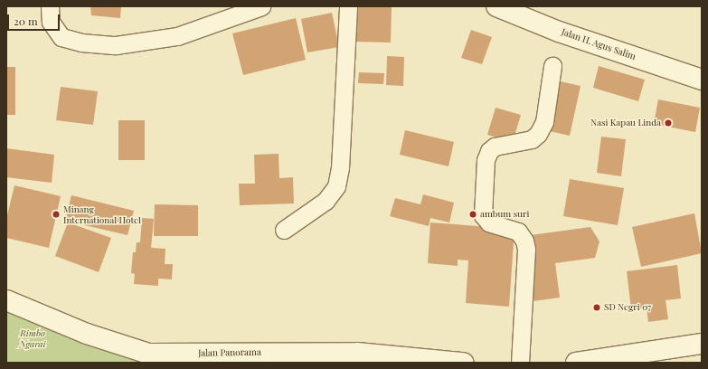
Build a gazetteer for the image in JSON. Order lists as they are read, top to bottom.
{
  "streets": {
    "main road": ["Jalan H. Agus Salim", "Jalan Panorama"]
  },
  "parks": ["Rimbo Ngarai"],
  "places": [
    "Nasi Kapau Linda",
    "Minang International Hotel",
    "ambum suri",
    "SD Negri 07"
  ],
  "scale_bar": "20 m"
}
